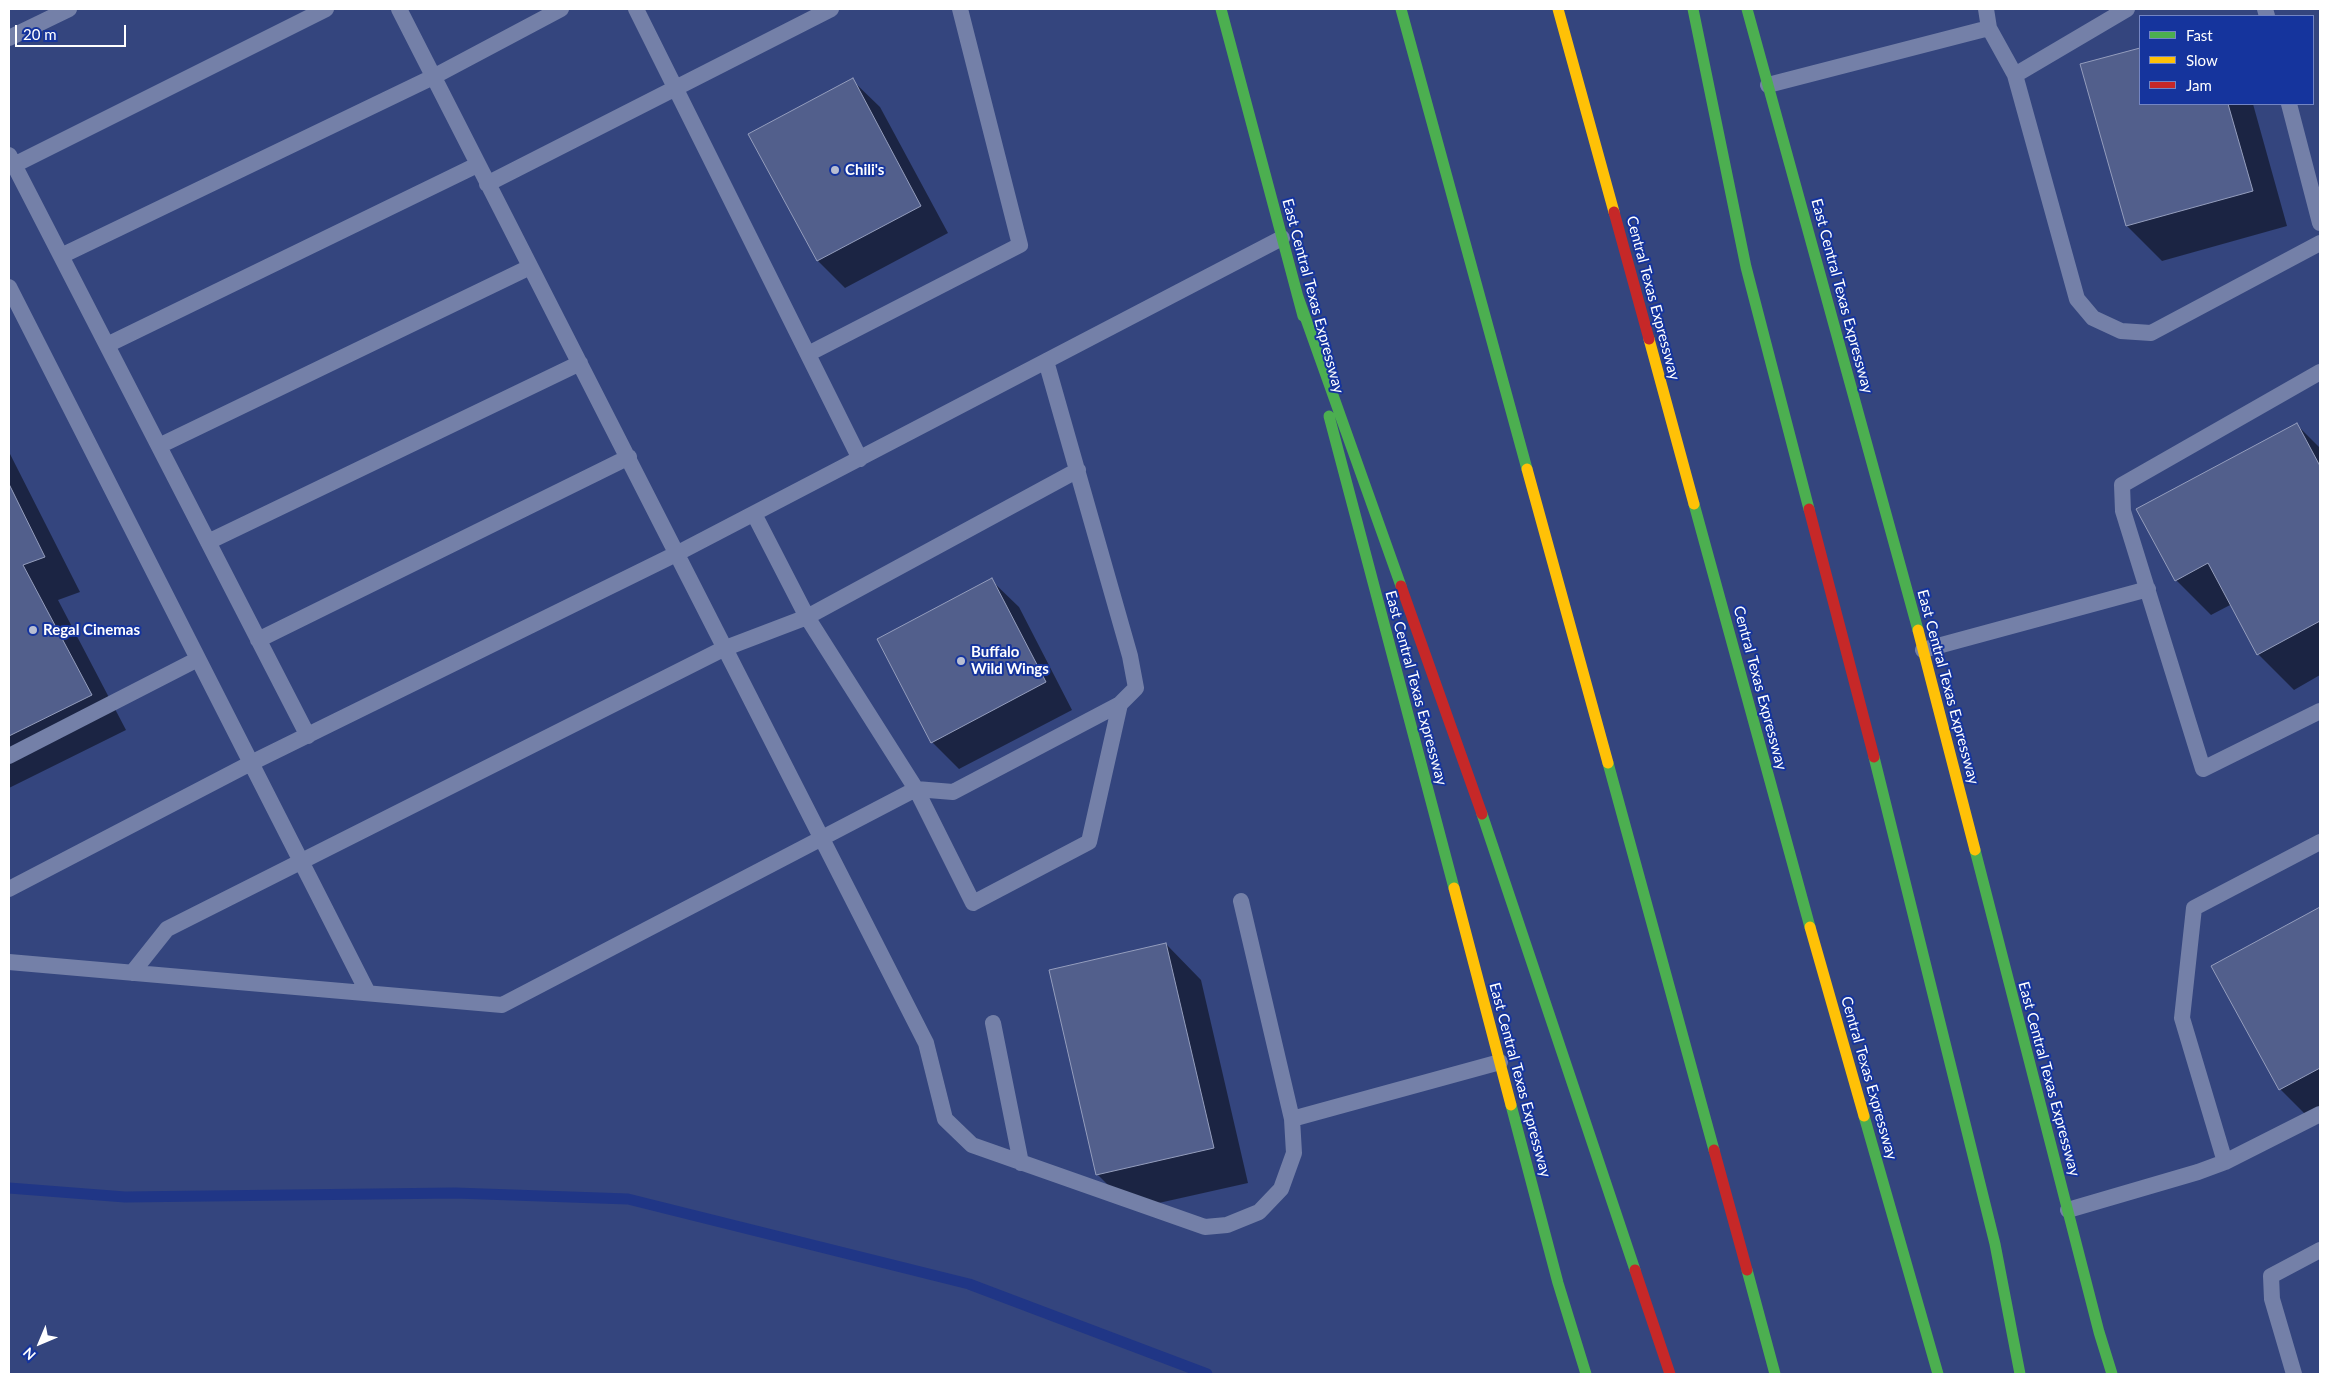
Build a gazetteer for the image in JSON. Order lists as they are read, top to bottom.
{
  "streets": {
    "main road": ["East Central Texas Expressway", "Central Texas Expressway"]
  },
  "places": ["Chili's", "Regal Cinemas", "Buffalo Wild Wings"],
  "legend": ["Fast", "Slow", "Jam"],
  "scale_bar": "20 m",
  "north": "bottom left"
}
